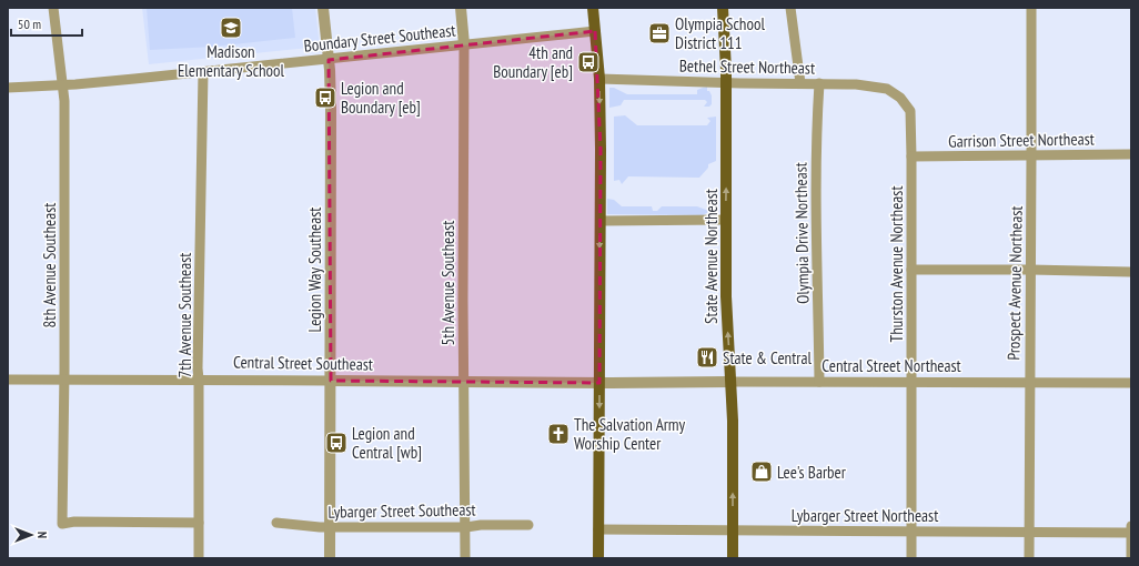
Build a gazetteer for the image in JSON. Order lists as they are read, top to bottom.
{
  "streets": {
    "main road": ["State Avenue Northeast"],
    "street": [
      "Boundary Street Southeast",
      "Bethel Street Northeast",
      "Garrison Street Northeast",
      "Olympia Drive Northeast",
      "Thurston Avenue Northeast",
      "8th Avenue Southeast",
      "Legion Way Southeast",
      "5th Avenue Southeast",
      "Prospect Avenue Northeast",
      "7th Avenue Southeast",
      "Central Street Southeast",
      "Central Street Northeast",
      "Lybarger Street Southeast",
      "Lybarger Street Northeast"
    ]
  },
  "crossings": [
    ["Boundary Street Southeast", "8th Avenue Southeast"],
    ["Boundary Street Southeast", "Legion Way Southeast"],
    ["Boundary Street Southeast", "5th Avenue Southeast"],
    ["Boundary Street Southeast", "7th Avenue Southeast"],
    ["Bethel Street Northeast", "Olympia Drive Northeast"],
    ["Bethel Street Northeast", "State Avenue Northeast"],
    ["Bethel Street Northeast", "Thurston Avenue Northeast"],
    ["Garrison Street Northeast", "Thurston Avenue Northeast"],
    ["Garrison Street Northeast", "Prospect Avenue Northeast"],
    ["Olympia Drive Northeast", "Central Street Northeast"],
    ["State Avenue Northeast", "Central Street Northeast"],
    ["State Avenue Northeast", "Lybarger Street Northeast"],
    ["Thurston Avenue Northeast", "Central Street Northeast"],
    ["Thurston Avenue Northeast", "Lybarger Street Northeast"],
    ["8th Avenue Southeast", "7th Avenue Southeast"],
    ["8th Avenue Southeast", "Central Street Southeast"],
    ["Legion Way Southeast", "Central Street Southeast"],
    ["Legion Way Southeast", "Lybarger Street Southeast"],
    ["5th Avenue Southeast", "Central Street Southeast"],
    ["5th Avenue Southeast", "Lybarger Street Southeast"],
    ["Prospect Avenue Northeast", "Central Street Northeast"],
    ["Prospect Avenue Northeast", "Lybarger Street Northeast"],
    ["7th Avenue Southeast", "Central Street Southeast"],
    ["Central Street Southeast", "Central Street Northeast"]
  ],
  "one_way": ["State Avenue Northeast"],
  "places": {
    "school or university": ["Madison Elementary School"],
    "office": ["Olympia School District 111"],
    "bus stop": ["4th and Boundary [eb]", "Legion and Boundary [eb]", "Legion and Central [wb]"],
    "restaurant": ["State & Central"],
    "church": ["The Salvation Army Worship Center"],
    "shop": ["Lee's Barber"]
  },
  "scale_bar": "50 m",
  "north": "right"
}
